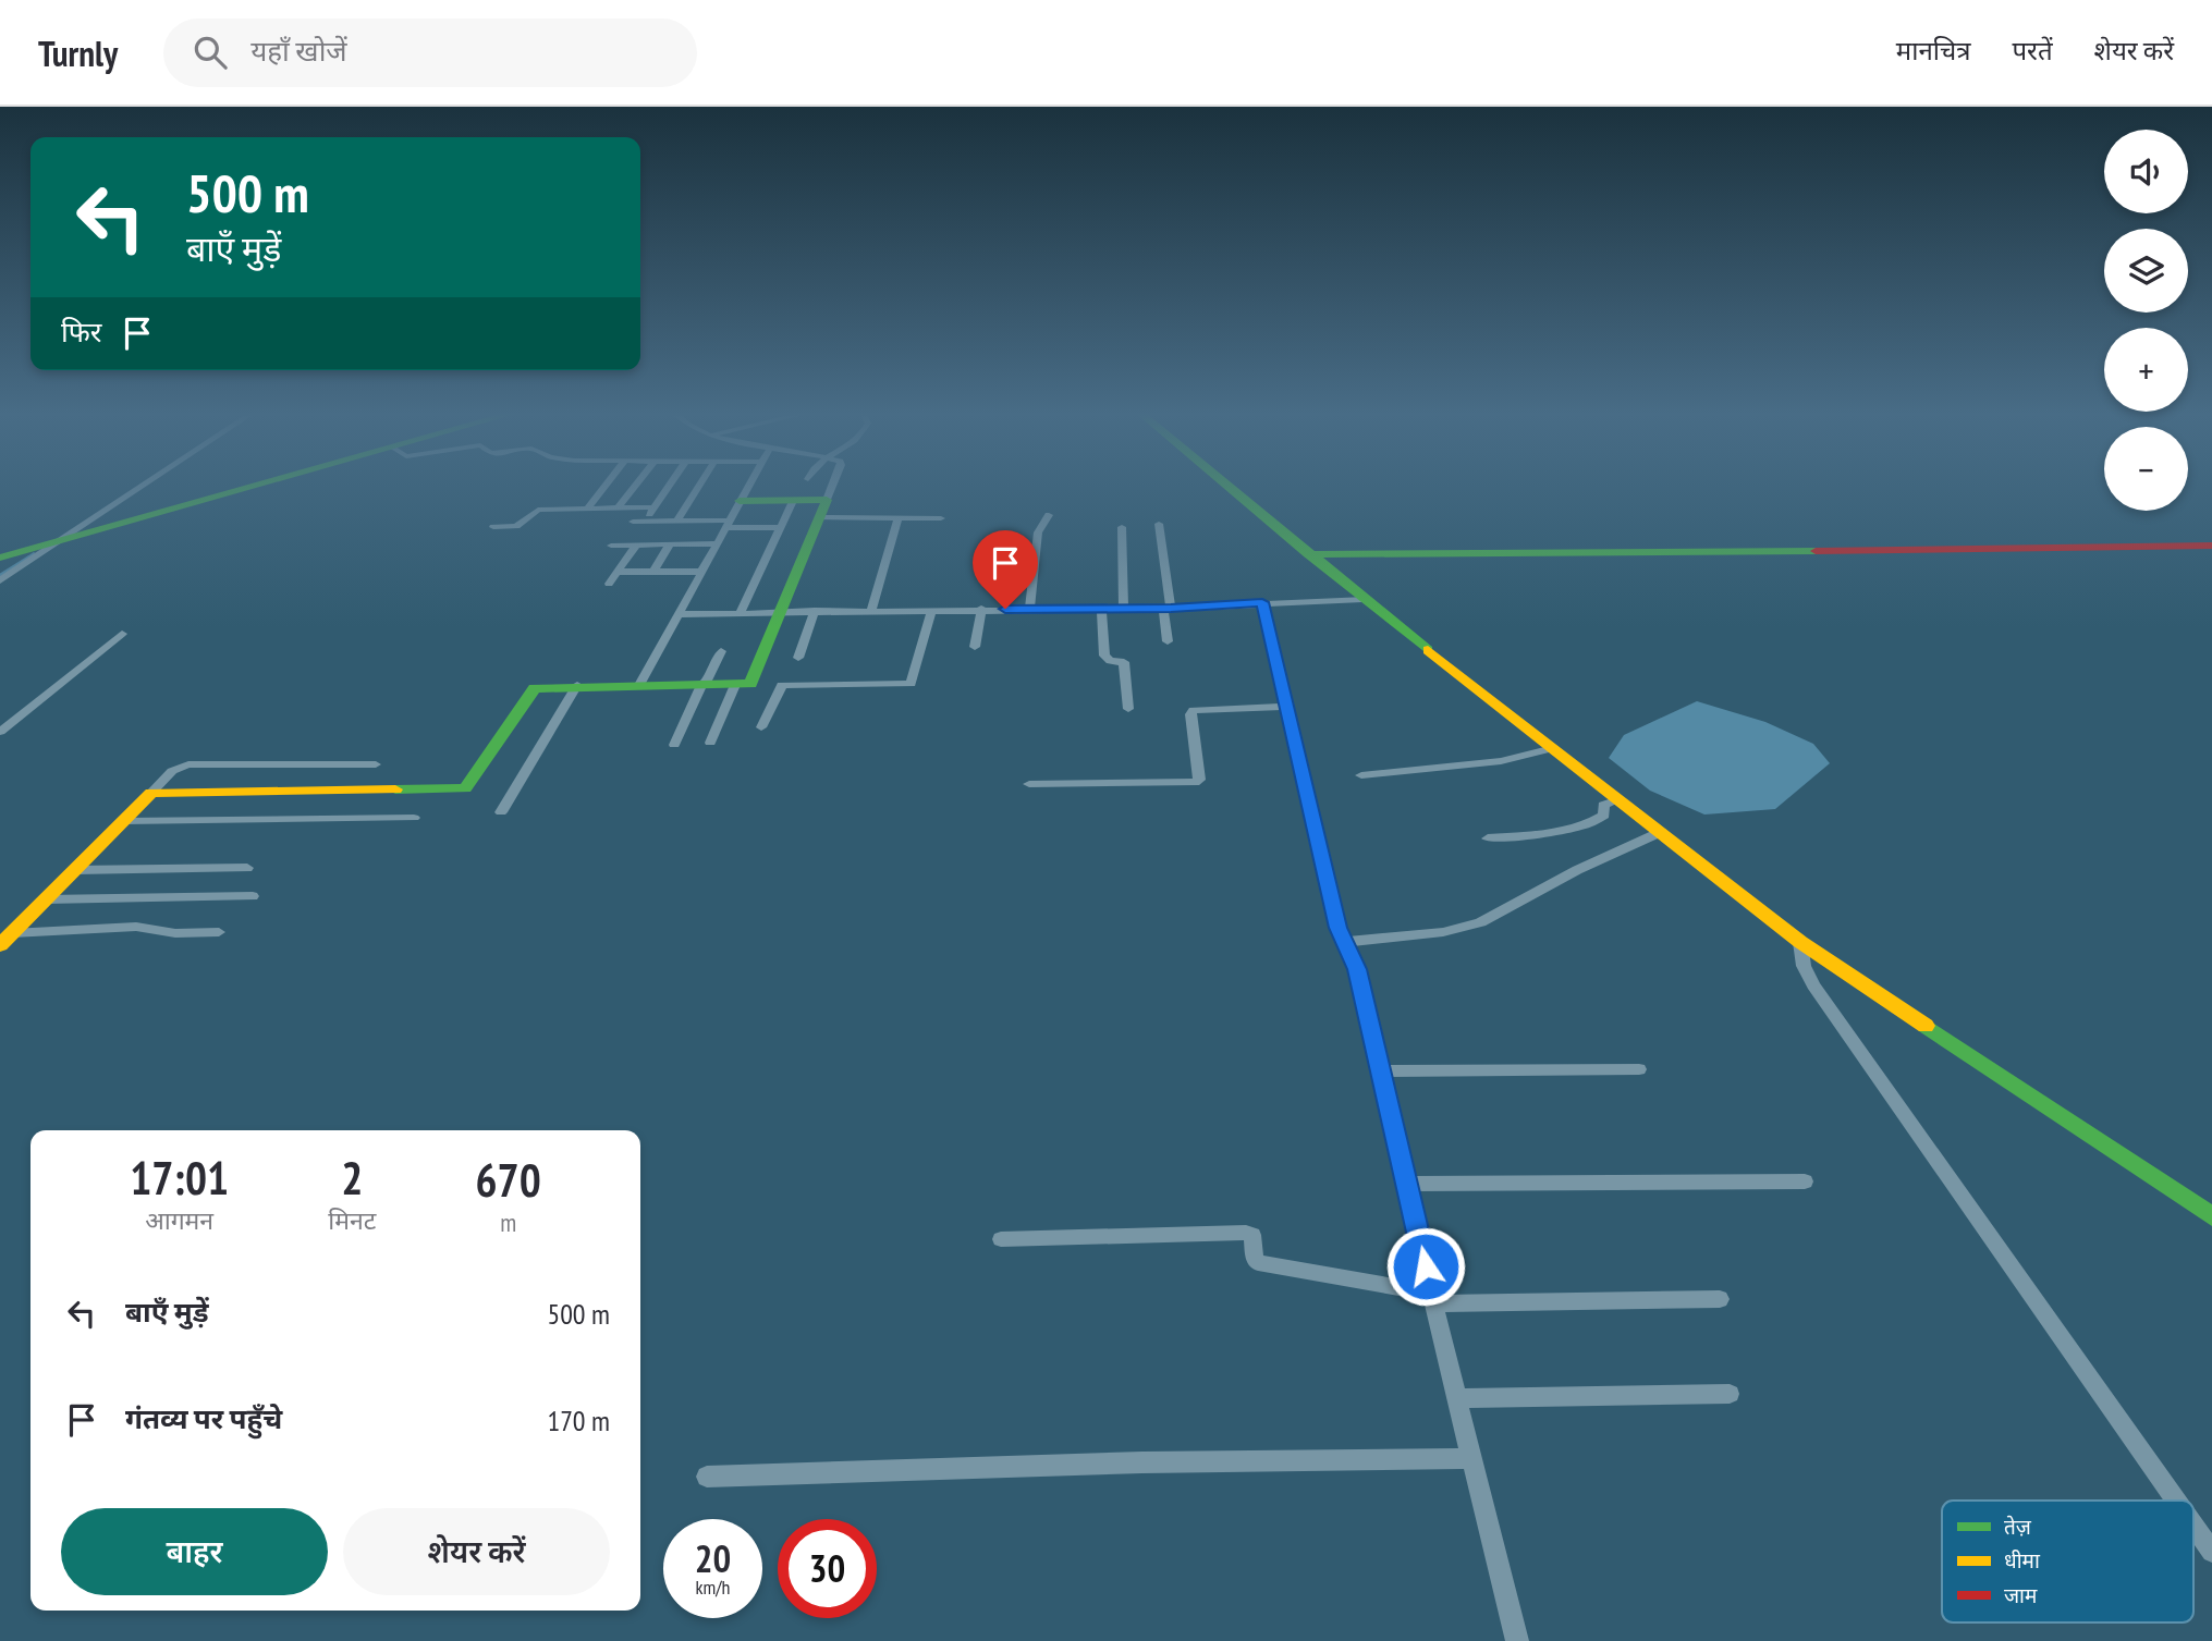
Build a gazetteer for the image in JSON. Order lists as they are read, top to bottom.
{
  "legend": ["तेज़", "धीमा", "जाम"],
  "page": {
    "header": "Turnly",
    "search": "यहाँ खोजें",
    "nav": ["मानचित्र", "परतें", "शेयर करें"],
    "map_buttons": ["+", "−"],
    "turn": ["500 m", "बाएँ मुड़ें"],
    "then": "फिर",
    "eta": [
      "17:01",
      "आगमन",
      "2",
      "मिनट",
      "670",
      "m"
    ],
    "list": [
      {
        "name": "बाएँ मुड़ें",
        "value": "500 m"
      },
      {
        "name": "गंतव्य पर पहुँचे",
        "value": "170 m"
      }
    ],
    "buttons": ["बाहर", "शेयर करें"],
    "speed": "20 km/h",
    "limit": "30"
  }
}
